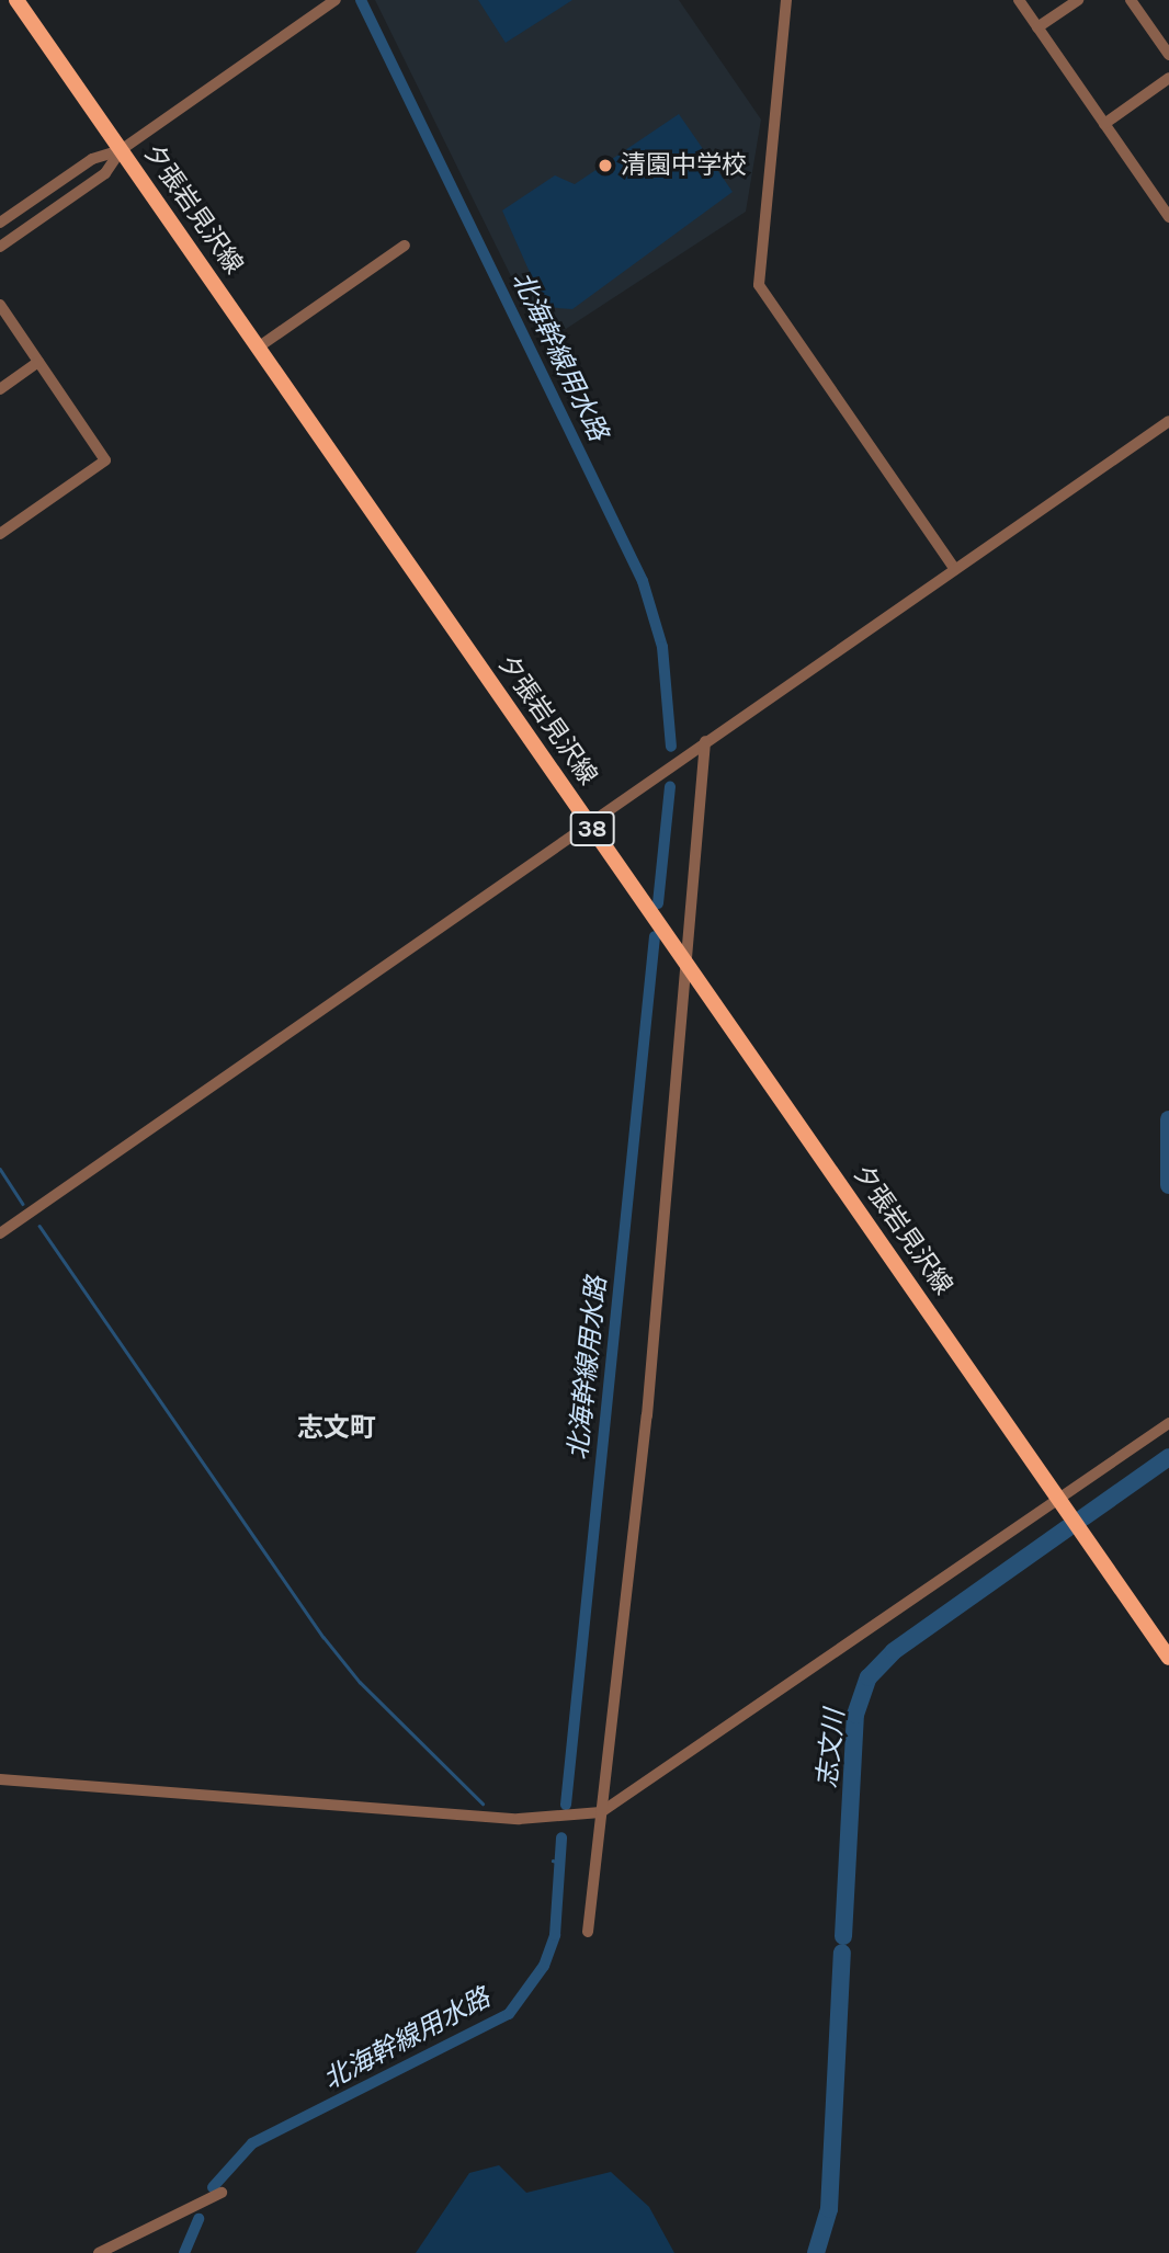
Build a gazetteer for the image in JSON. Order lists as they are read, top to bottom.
{
  "streets": {
    "main road": ["夕張岩見沢線", "38"]
  },
  "districts": ["志文町"],
  "water": ["北海幹線用水路", "志文川"],
  "places": ["清園中学校"]
}
